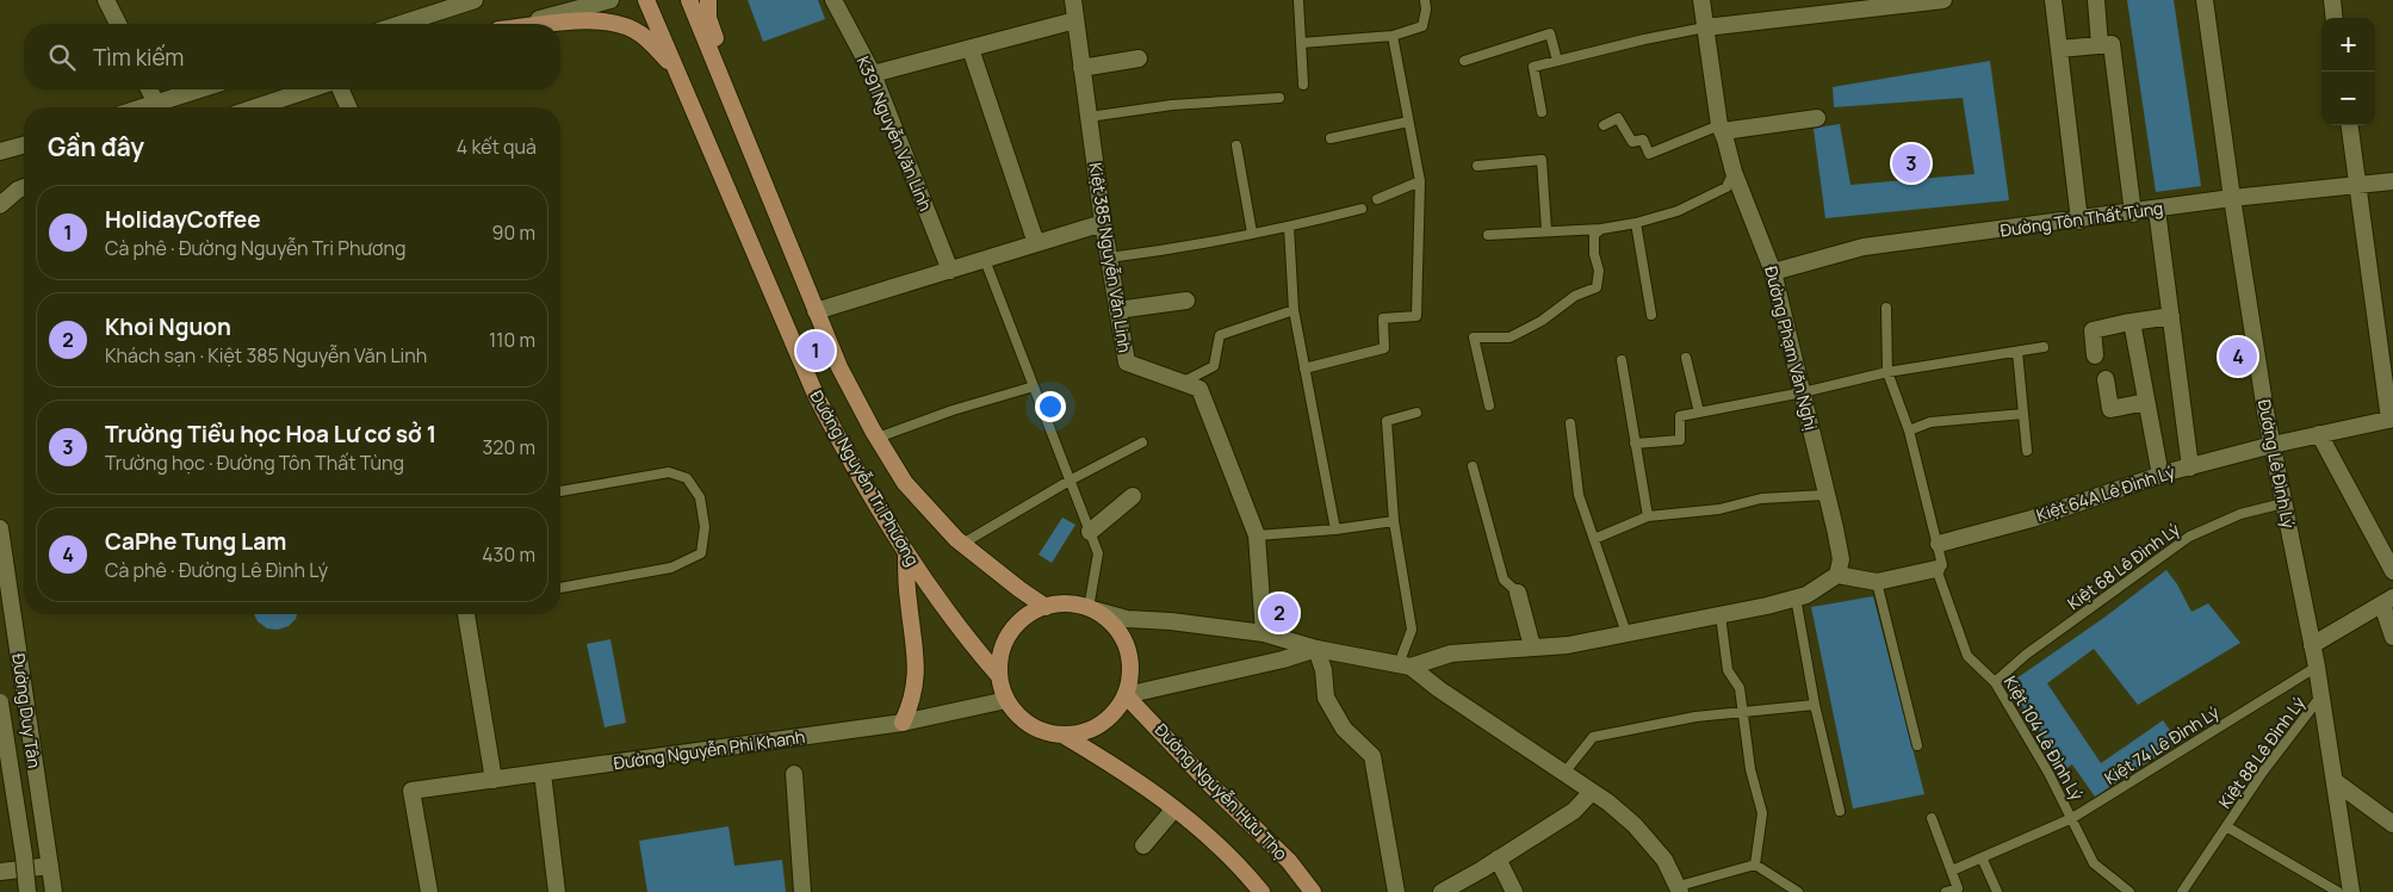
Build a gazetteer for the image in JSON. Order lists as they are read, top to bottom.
{
  "streets": {
    "main road": ["Đường Nguyễn Tri Phương", "Đường Nguyễn Hữu Thọ"],
    "street": [
      "K391 Nguyễn Văn Linh",
      "Đường Tôn Thất Tùng",
      "Kiệt 385 Nguyễn Văn Linh",
      "Đường Phạm Văn Nghị",
      "Đường Lê Đình Lý",
      "Kiệt 64A Lê Đình Lý",
      "Đường Duy Tân",
      "Đường Nguyễn Phi Khanh"
    ],
    "lane": [
      "Kiệt 68 Lê Đình Lý",
      "Kiệt 104 Lê Đình Lý",
      "Kiệt 74 Lê Đình Lý",
      "Kiệt 88 Lê Đình Lý"
    ]
  },
  "crossings": [
    ["Đường Tôn Thất Tùng", "Đường Phạm Văn Nghị"],
    ["Đường Tôn Thất Tùng", "Đường Lê Đình Lý"],
    ["Đường Lê Đình Lý", "Kiệt 64A Lê Đình Lý"],
    ["Đường Lê Đình Lý", "Kiệt 68 Lê Đình Lý"],
    ["Đường Lê Đình Lý", "Kiệt 74 Lê Đình Lý"],
    ["Đường Lê Đình Lý", "Kiệt 88 Lê Đình Lý"],
    ["Đường Nguyễn Tri Phương", "Đường Nguyễn Phi Khanh"],
    ["Đường Nguyễn Tri Phương", "Đường Nguyễn Hữu Thọ"],
    ["Kiệt 64A Lê Đình Lý", "Kiệt 104 Lê Đình Lý"],
    ["Kiệt 68 Lê Đình Lý", "Kiệt 104 Lê Đình Lý"],
    ["Kiệt 104 Lê Đình Lý", "Kiệt 74 Lê Đình Lý"],
    ["Đường Nguyễn Phi Khanh", "Đường Nguyễn Hữu Thọ"]
  ],
  "page": {
    "map_buttons": ["+", "−"],
    "search": "Tìm kiếm",
    "heading": ["Gần đây", "4 kết quả"],
    "pins": [
      "3",
      "1",
      "4",
      "2"
    ],
    "list": [
      {
        "mark": "1",
        "name": "HolidayCoffee",
        "note": "Cà phê · Đường Nguyễn Tri Phương",
        "value": "90 m"
      },
      {
        "mark": "2",
        "name": "Khoi Nguon",
        "note": "Khách sạn · Kiệt 385 Nguyễn Văn Linh",
        "value": "110 m"
      },
      {
        "mark": "3",
        "name": "Trường Tiểu học Hoa Lư cơ sở 1",
        "note": "Trường học · Đường Tôn Thất Tùng",
        "value": "320 m"
      },
      {
        "mark": "4",
        "name": "CaPhe Tung Lam",
        "note": "Cà phê · Đường Lê Đình Lý",
        "value": "430 m"
      }
    ]
  }
}
